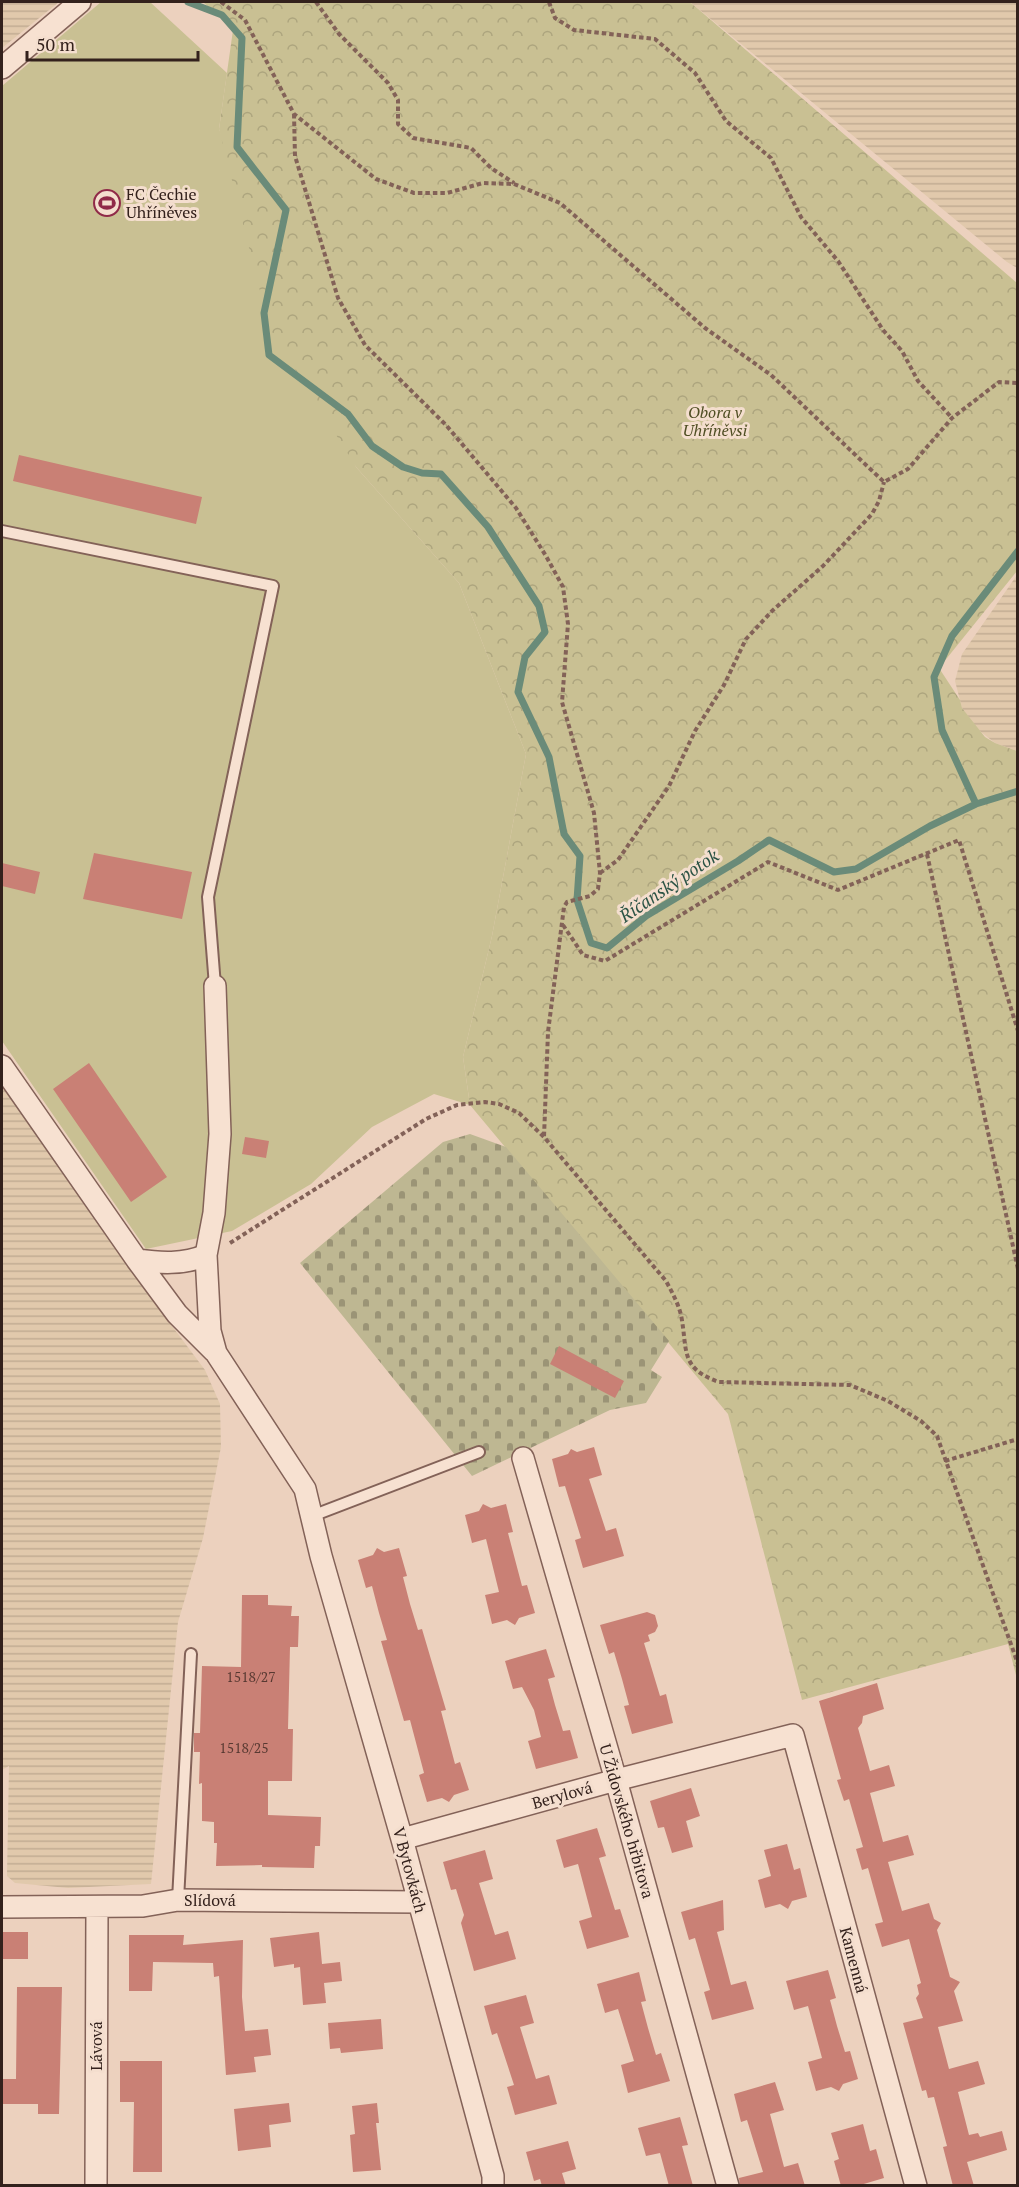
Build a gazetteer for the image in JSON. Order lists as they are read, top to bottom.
{
  "streets": {
    "street": [
      "Berylová",
      "U Židovského hřbitova",
      "V Bytovkách",
      "Slídová",
      "Kamenná",
      "Lávová"
    ]
  },
  "crossings": [
    ["Berylová", "U Židovského hřbitova"],
    ["Berylová", "V Bytovkách"],
    ["Berylová", "Kamenná"],
    ["V Bytovkách", "Slídová"],
    ["Slídová", "Lávová"]
  ],
  "water": ["Říčanský potok"],
  "parks": ["Obora v Uhříněvsi"],
  "places": {
    "sports": ["FC Čechie Uhříněves"]
  },
  "house_numbers": ["1518/27", "1518/25"],
  "scale_bar": "50 m"
}
